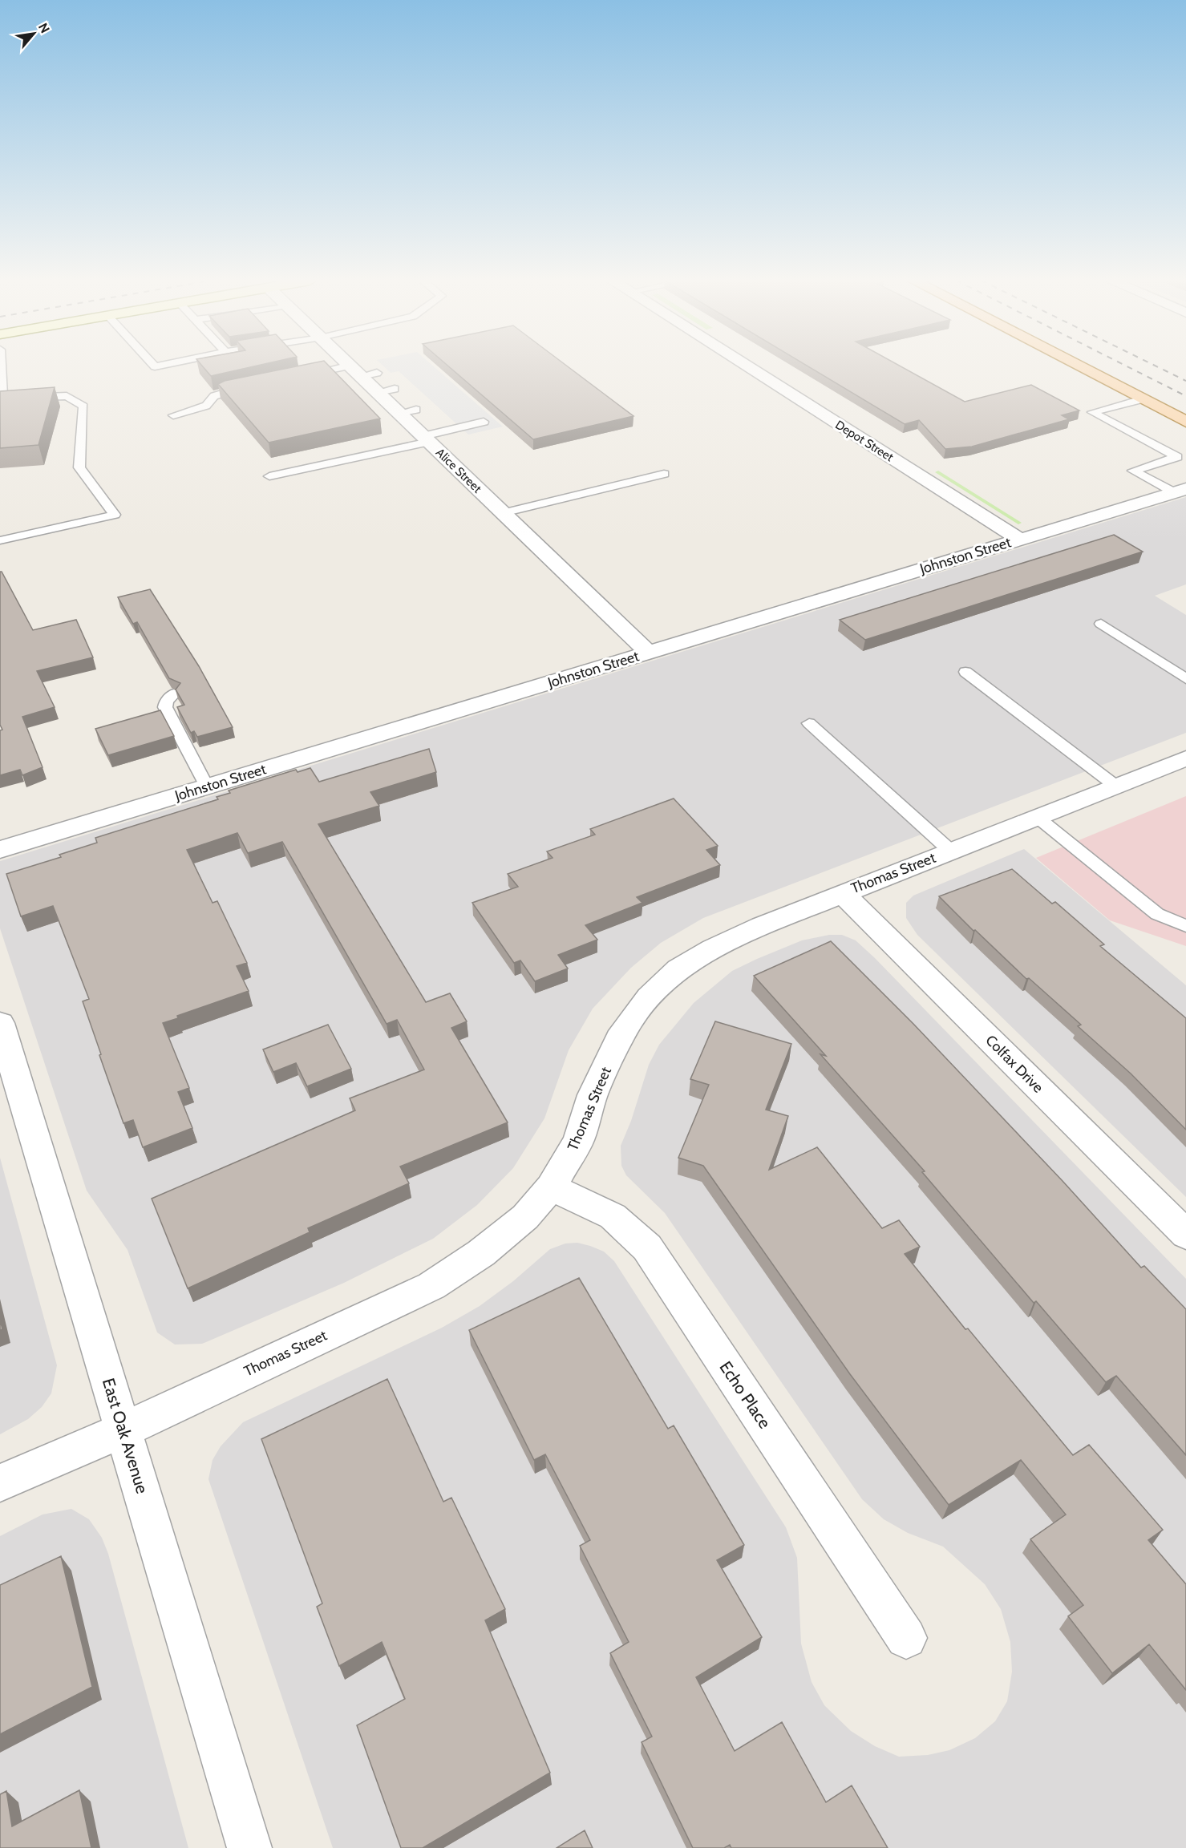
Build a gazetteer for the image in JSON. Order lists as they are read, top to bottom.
{
  "streets": {
    "street": [
      "Depot Street",
      "Alice Street",
      "Johnston Street",
      "Thomas Street",
      "Colfax Drive",
      "Echo Place",
      "East Oak Avenue"
    ]
  },
  "crossings": [
    ["Depot Street", "Johnston Street"],
    ["Alice Street", "Johnston Street"],
    ["Thomas Street", "Colfax Drive"],
    ["Thomas Street", "Echo Place"],
    ["Thomas Street", "East Oak Avenue"]
  ],
  "north": "top right"
}
